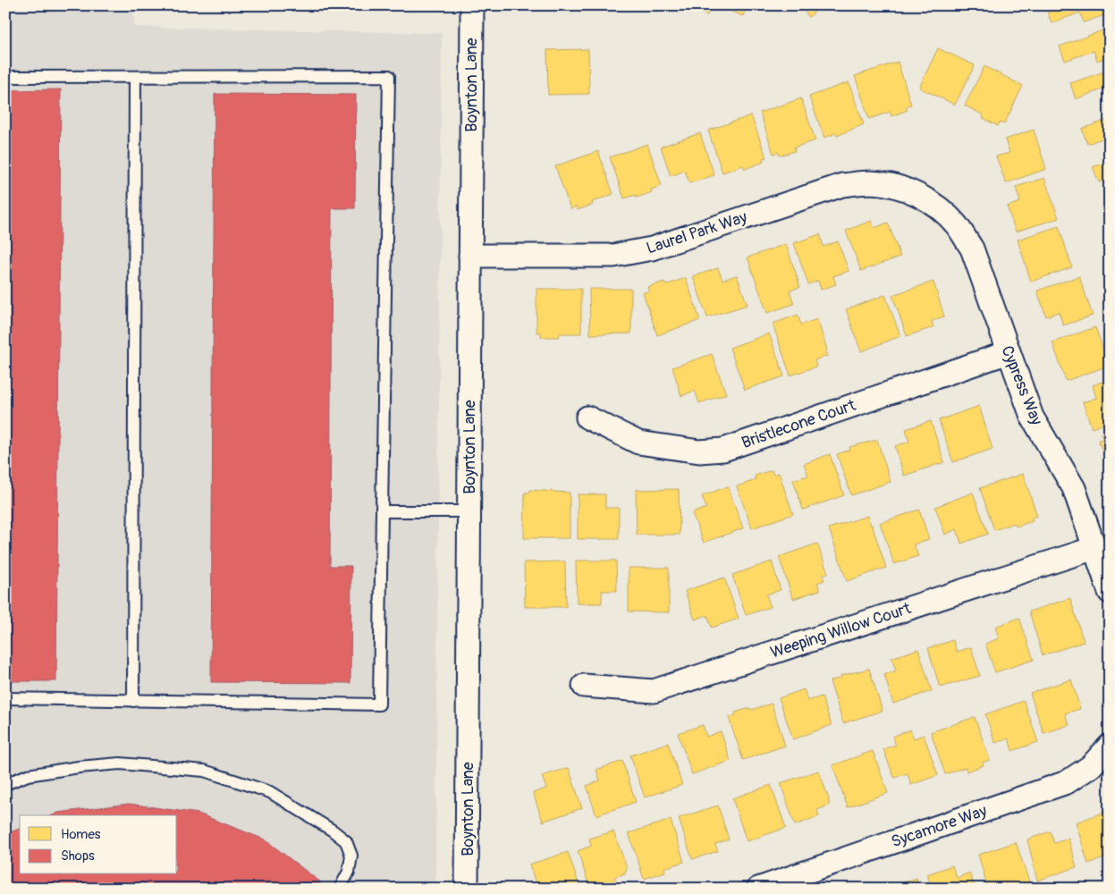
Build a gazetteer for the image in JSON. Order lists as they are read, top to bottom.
{
  "streets": {
    "street": [
      "Boynton Lane",
      "Laurel Park Way",
      "Cypress Way",
      "Bristlecone Court",
      "Weeping Willow Court",
      "Sycamore Way"
    ]
  },
  "crossings": [
    ["Boynton Lane", "Laurel Park Way"],
    ["Laurel Park Way", "Cypress Way"],
    ["Cypress Way", "Bristlecone Court"],
    ["Cypress Way", "Weeping Willow Court"]
  ],
  "legend": ["Homes", "Shops"]
}
